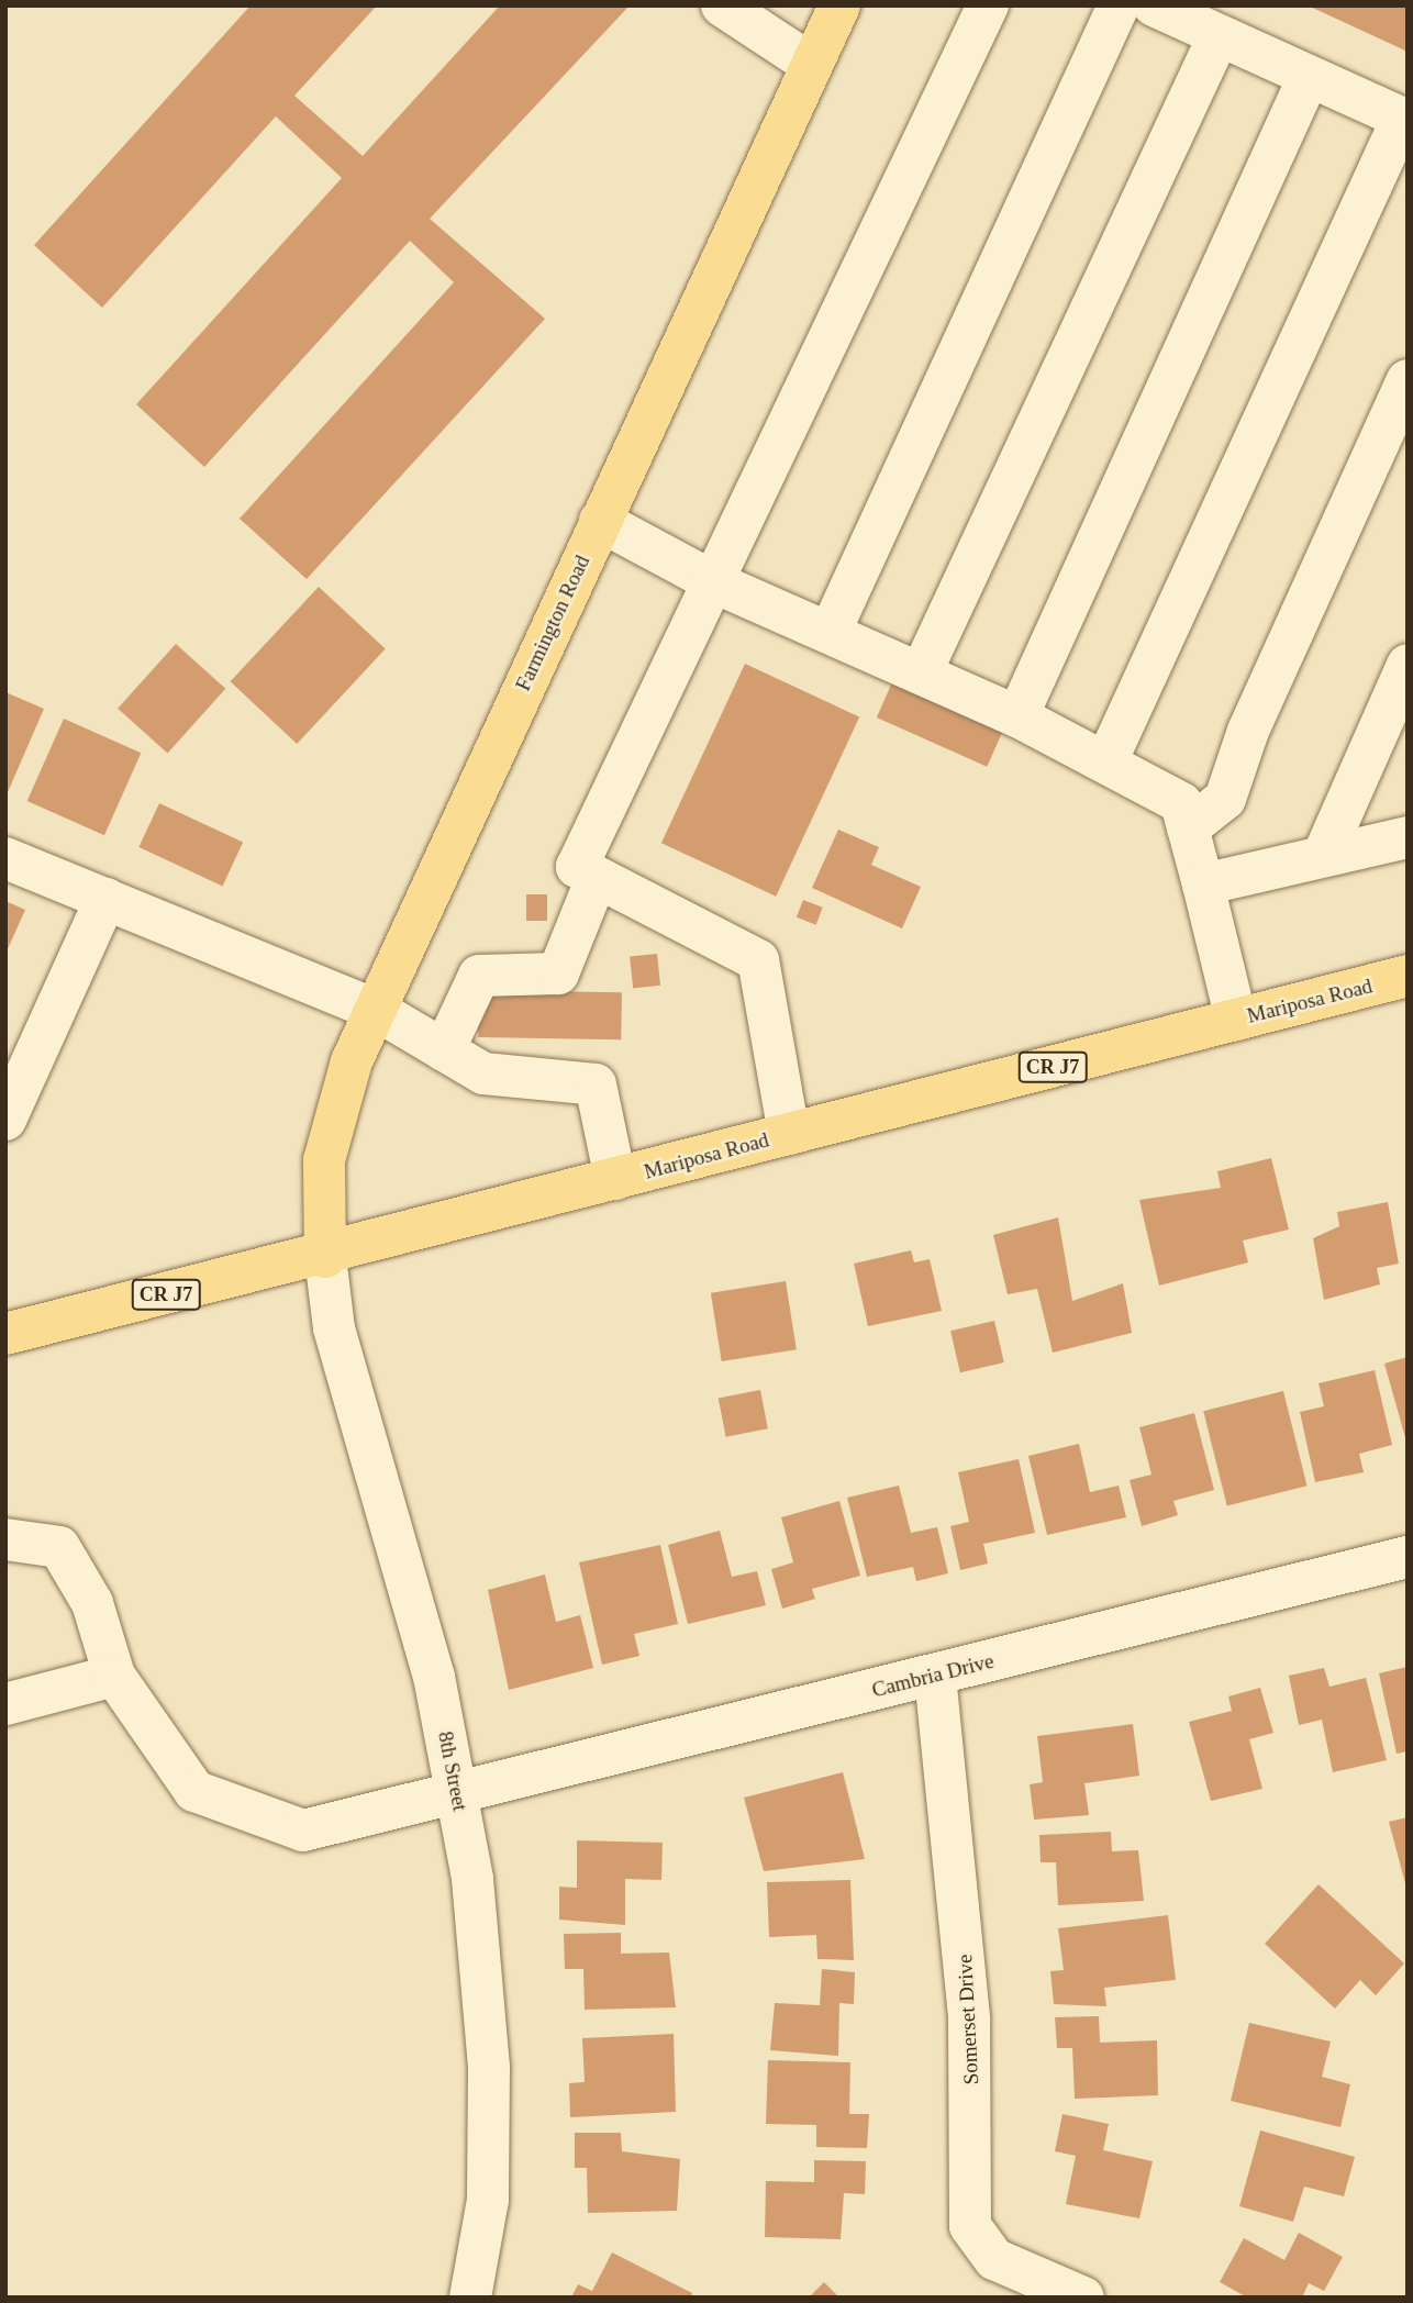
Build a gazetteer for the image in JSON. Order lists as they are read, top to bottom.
{
  "streets": {
    "main road": ["Farmington Road", "Mariposa Road", "CR J7"],
    "street": ["Cambria Drive", "8th Street", "Somerset Drive"]
  },
  "crossings": [
    ["Farmington Road", "Mariposa Road"],
    ["Farmington Road", "8th Street"],
    ["Mariposa Road", "8th Street"],
    ["Cambria Drive", "8th Street"],
    ["Cambria Drive", "Somerset Drive"]
  ]
}
